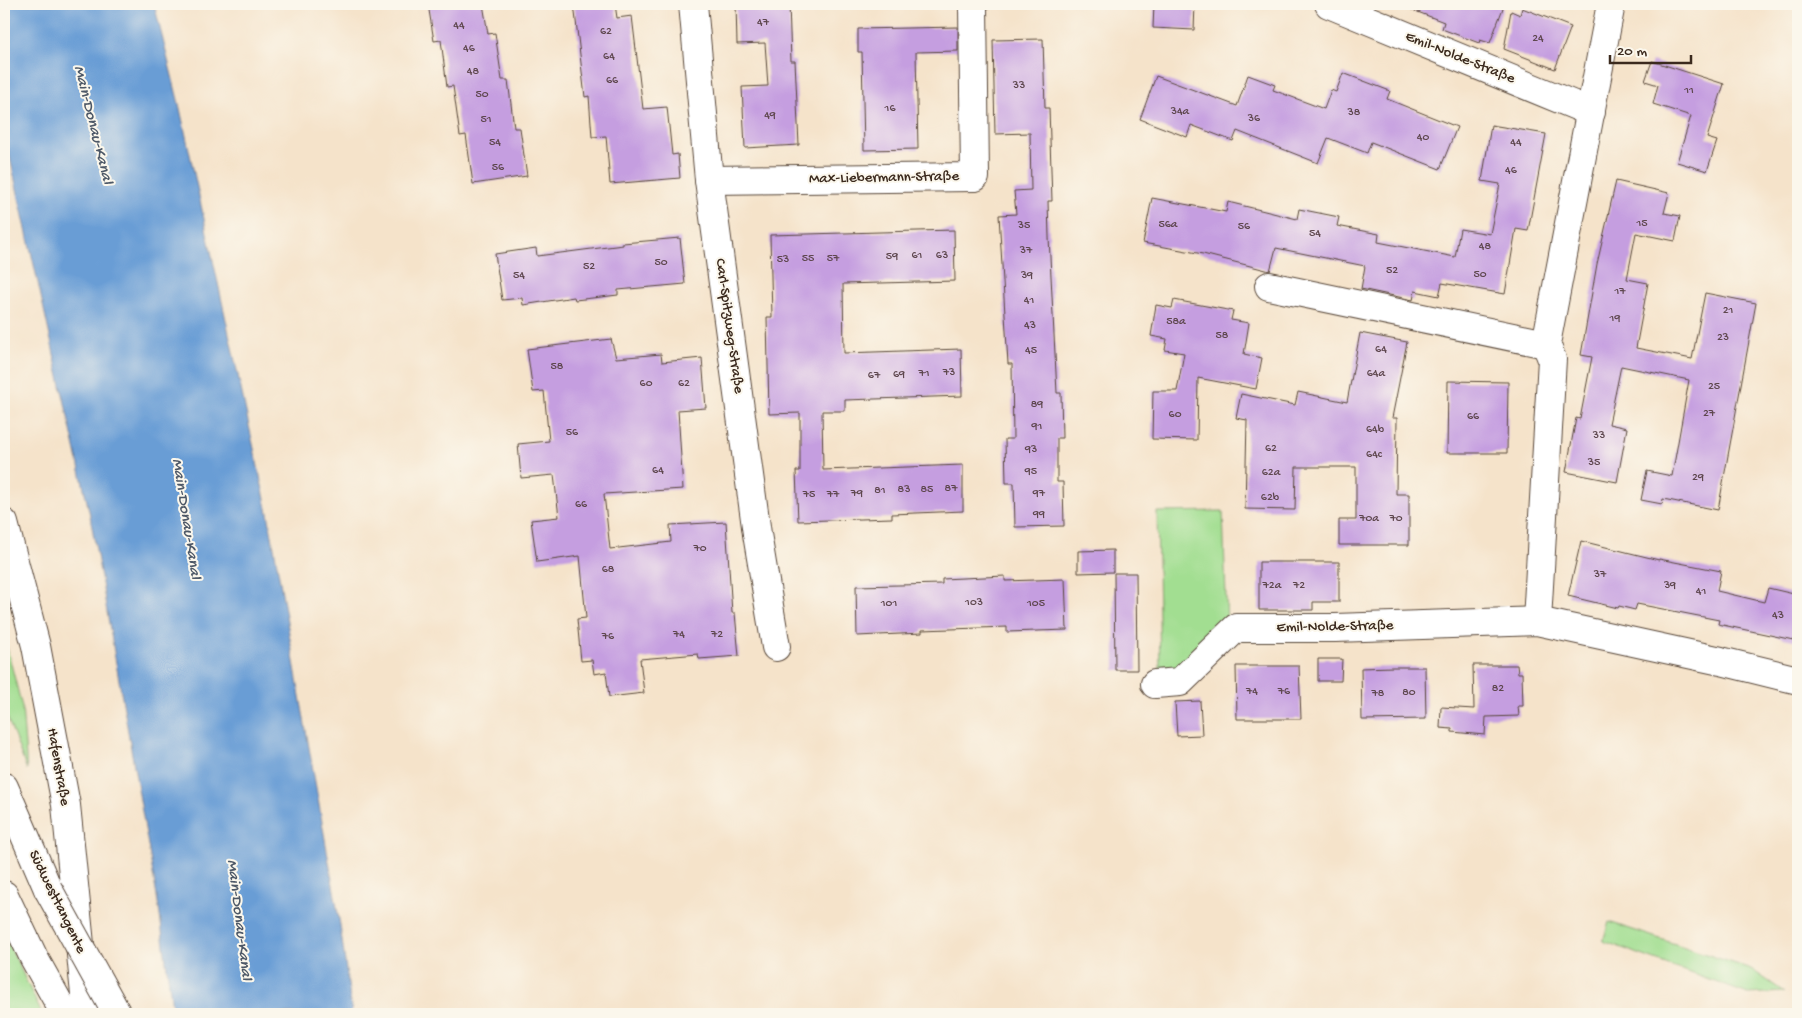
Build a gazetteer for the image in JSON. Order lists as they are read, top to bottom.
{
  "streets": {
    "main road": [
      "Emil-Nolde-Straße",
      "Max-Liebermann-Straße",
      "Carl-Spitzweg-Straße",
      "Hafenstraße",
      "Südwesttangente"
    ]
  },
  "crossings": [
    ["Max-Liebermann-Straße", "Carl-Spitzweg-Straße"]
  ],
  "water": ["Main-Donau-Kanal"],
  "house_numbers": [
    "47",
    "44",
    "62",
    "24",
    "46",
    "64",
    "48",
    "66",
    "33",
    "11",
    "50",
    "16",
    "34a",
    "38",
    "49",
    "36",
    "51",
    "40",
    "54",
    "44",
    "56",
    "46",
    "15",
    "56a",
    "35",
    "56",
    "54",
    "48",
    "37",
    "61",
    "63",
    "59",
    "55",
    "57",
    "53",
    "50",
    "52",
    "52",
    "50",
    "54",
    "39",
    "17",
    "41",
    "21",
    "19",
    "58a",
    "43",
    "58",
    "23",
    "64",
    "45",
    "58",
    "73",
    "71",
    "64a",
    "69",
    "67",
    "60",
    "62",
    "25",
    "89",
    "27",
    "60",
    "66",
    "91",
    "64b",
    "56",
    "33",
    "62",
    "93",
    "64c",
    "35",
    "64",
    "95",
    "62a",
    "29",
    "87",
    "83",
    "85",
    "81",
    "79",
    "97",
    "75",
    "77",
    "62b",
    "66",
    "99",
    "70a",
    "70",
    "70",
    "68",
    "37",
    "72a",
    "72",
    "39",
    "41",
    "103",
    "101",
    "105",
    "43",
    "74",
    "72",
    "76",
    "82",
    "74",
    "76",
    "80",
    "78"
  ],
  "scale_bar": "20 m"
}
